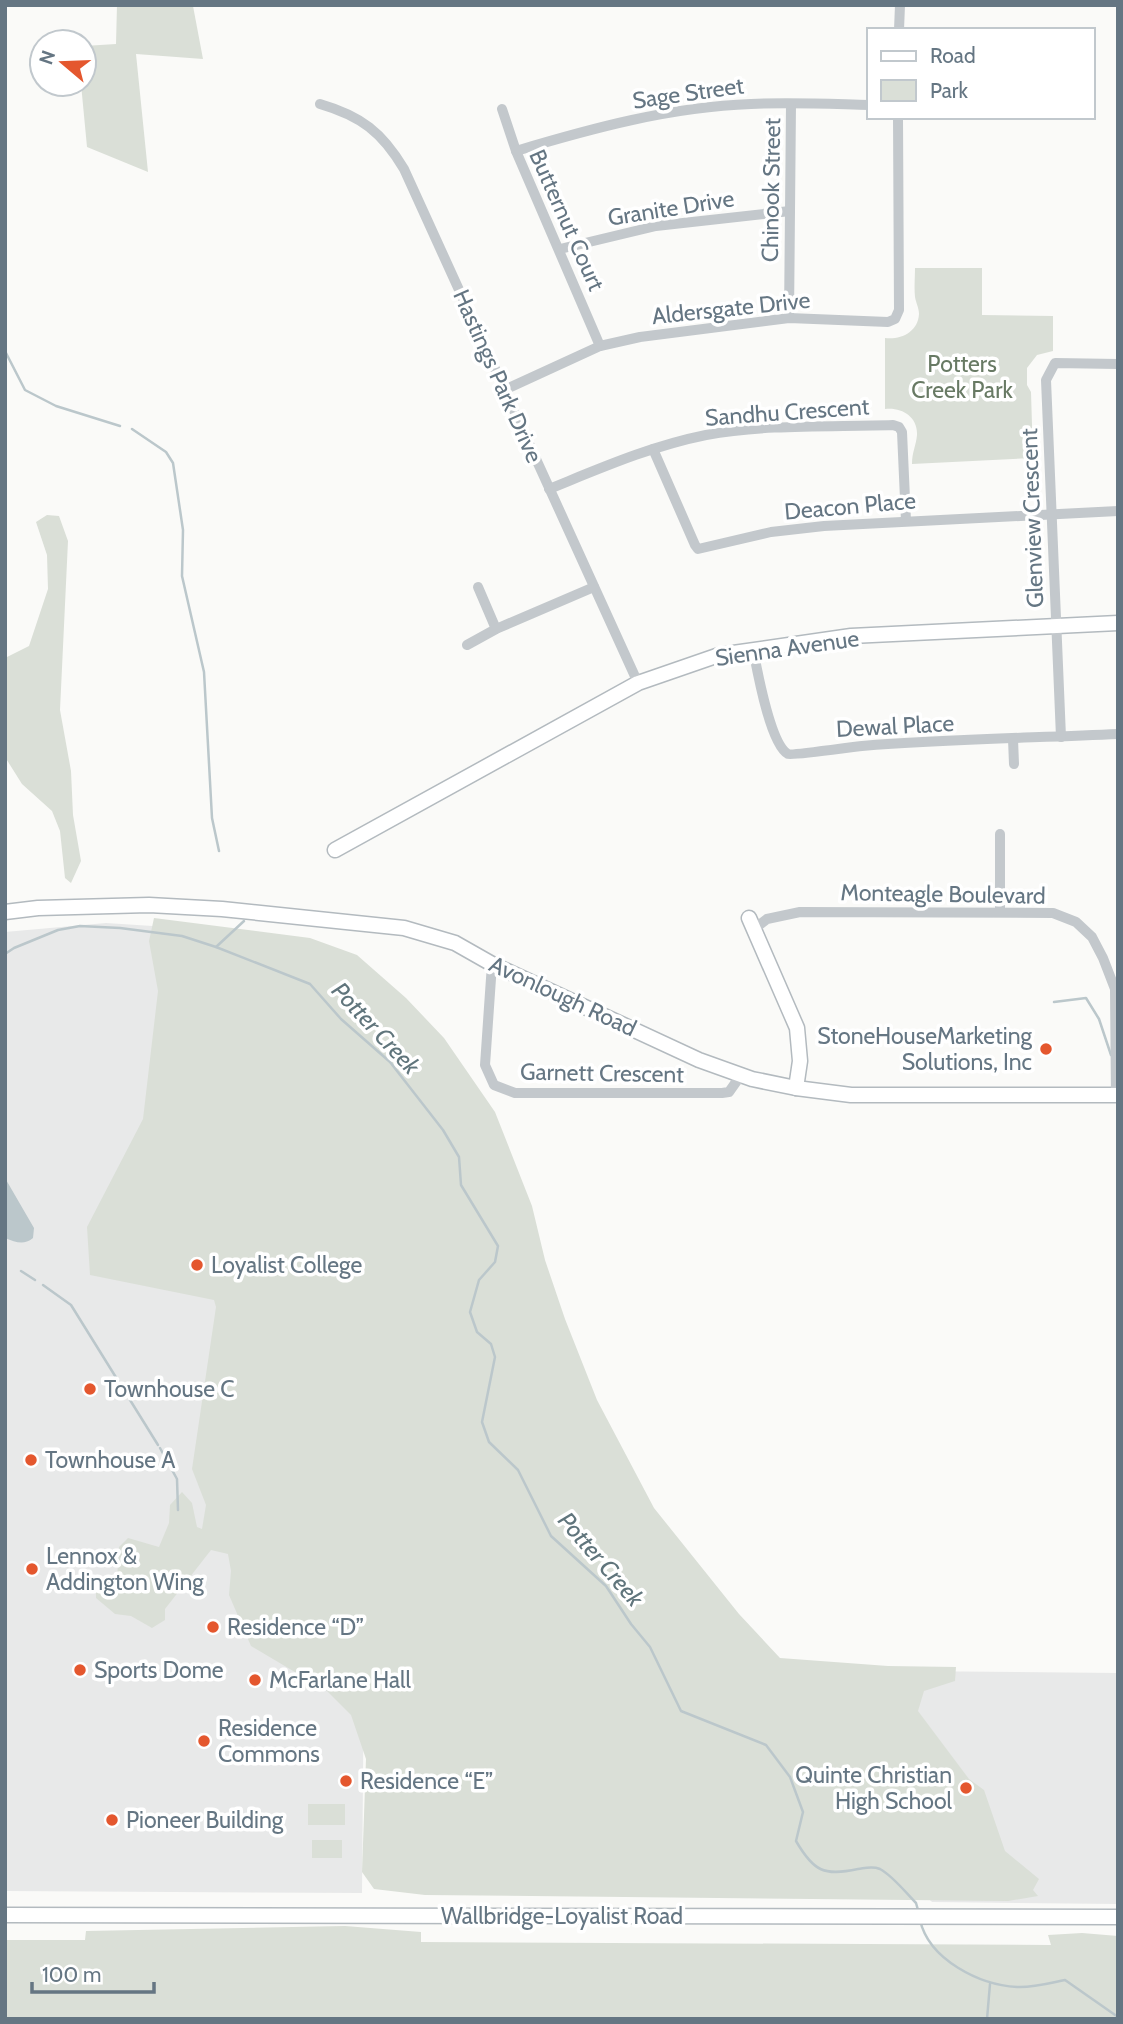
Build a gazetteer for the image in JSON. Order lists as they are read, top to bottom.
{
  "streets": {
    "street": [
      "Sage Street",
      "Chinook Street",
      "Granite Drive",
      "Butternut Court",
      "Aldersgate Drive",
      "Hastings Park Drive",
      "Sandhu Crescent",
      "Deacon Place",
      "Glenview Crescent",
      "Sienna Avenue",
      "Dewal Place",
      "Monteagle Boulevard",
      "Avonlough Road",
      "Garnett Crescent",
      "Wallbridge-Loyalist Road"
    ]
  },
  "crossings": [
    ["Sage Street", "Chinook Street"],
    ["Sage Street", "Butternut Court"],
    ["Chinook Street", "Granite Drive"],
    ["Chinook Street", "Aldersgate Drive"],
    ["Granite Drive", "Butternut Court"],
    ["Butternut Court", "Aldersgate Drive"],
    ["Aldersgate Drive", "Hastings Park Drive"],
    ["Hastings Park Drive", "Sandhu Crescent"],
    ["Hastings Park Drive", "Sienna Avenue"],
    ["Sandhu Crescent", "Deacon Place"],
    ["Deacon Place", "Glenview Crescent"],
    ["Glenview Crescent", "Sienna Avenue"],
    ["Glenview Crescent", "Dewal Place"],
    ["Sienna Avenue", "Dewal Place"],
    ["Monteagle Boulevard", "Avonlough Road"],
    ["Avonlough Road", "Garnett Crescent"]
  ],
  "water": ["Potter Creek"],
  "parks": ["Potters Creek Park"],
  "places": [
    "StoneHouseMarketing Solutions, Inc",
    "Loyalist College",
    "Townhouse C",
    "Townhouse A",
    "Lennox & Addington Wing",
    "Residence “D”",
    "Sports Dome",
    "McFarlane Hall",
    "Residence Commons",
    "Residence “E”",
    "Quinte Christian High School",
    "Pioneer Building"
  ],
  "legend": ["Road", "Park"],
  "scale_bar": "100 m",
  "north": "left"
}
